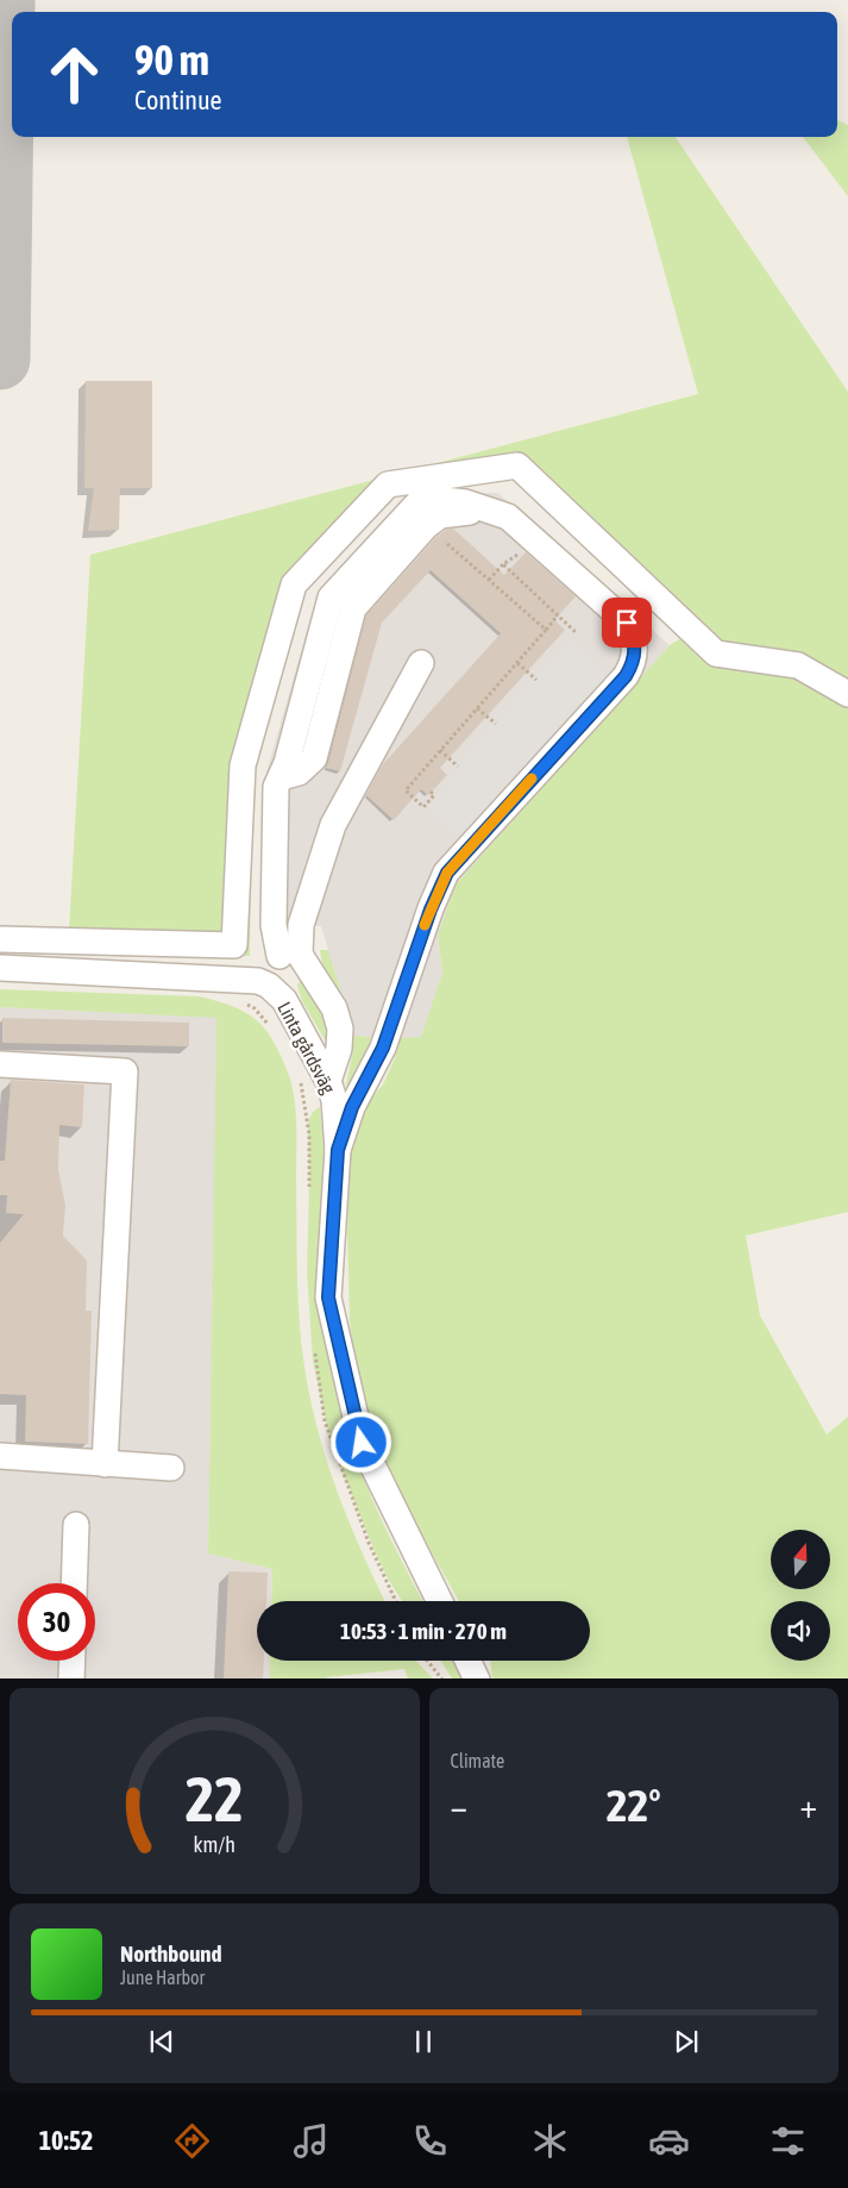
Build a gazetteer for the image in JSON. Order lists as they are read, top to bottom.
{
  "streets": {
    "street": ["Linta gårdsväg"]
  },
  "north": "top",
  "page": {
    "turn": ["90 m", "Continue"],
    "limit": "30",
    "trip": "10:53 · 1 min · 270 m",
    "tile": "Climate",
    "heat": ["−", "22°", "+"],
    "song": ["Northbound", "June Harbor"],
    "tabs": "10:52",
    "gauge": ["22", "km/h"]
  }
}
